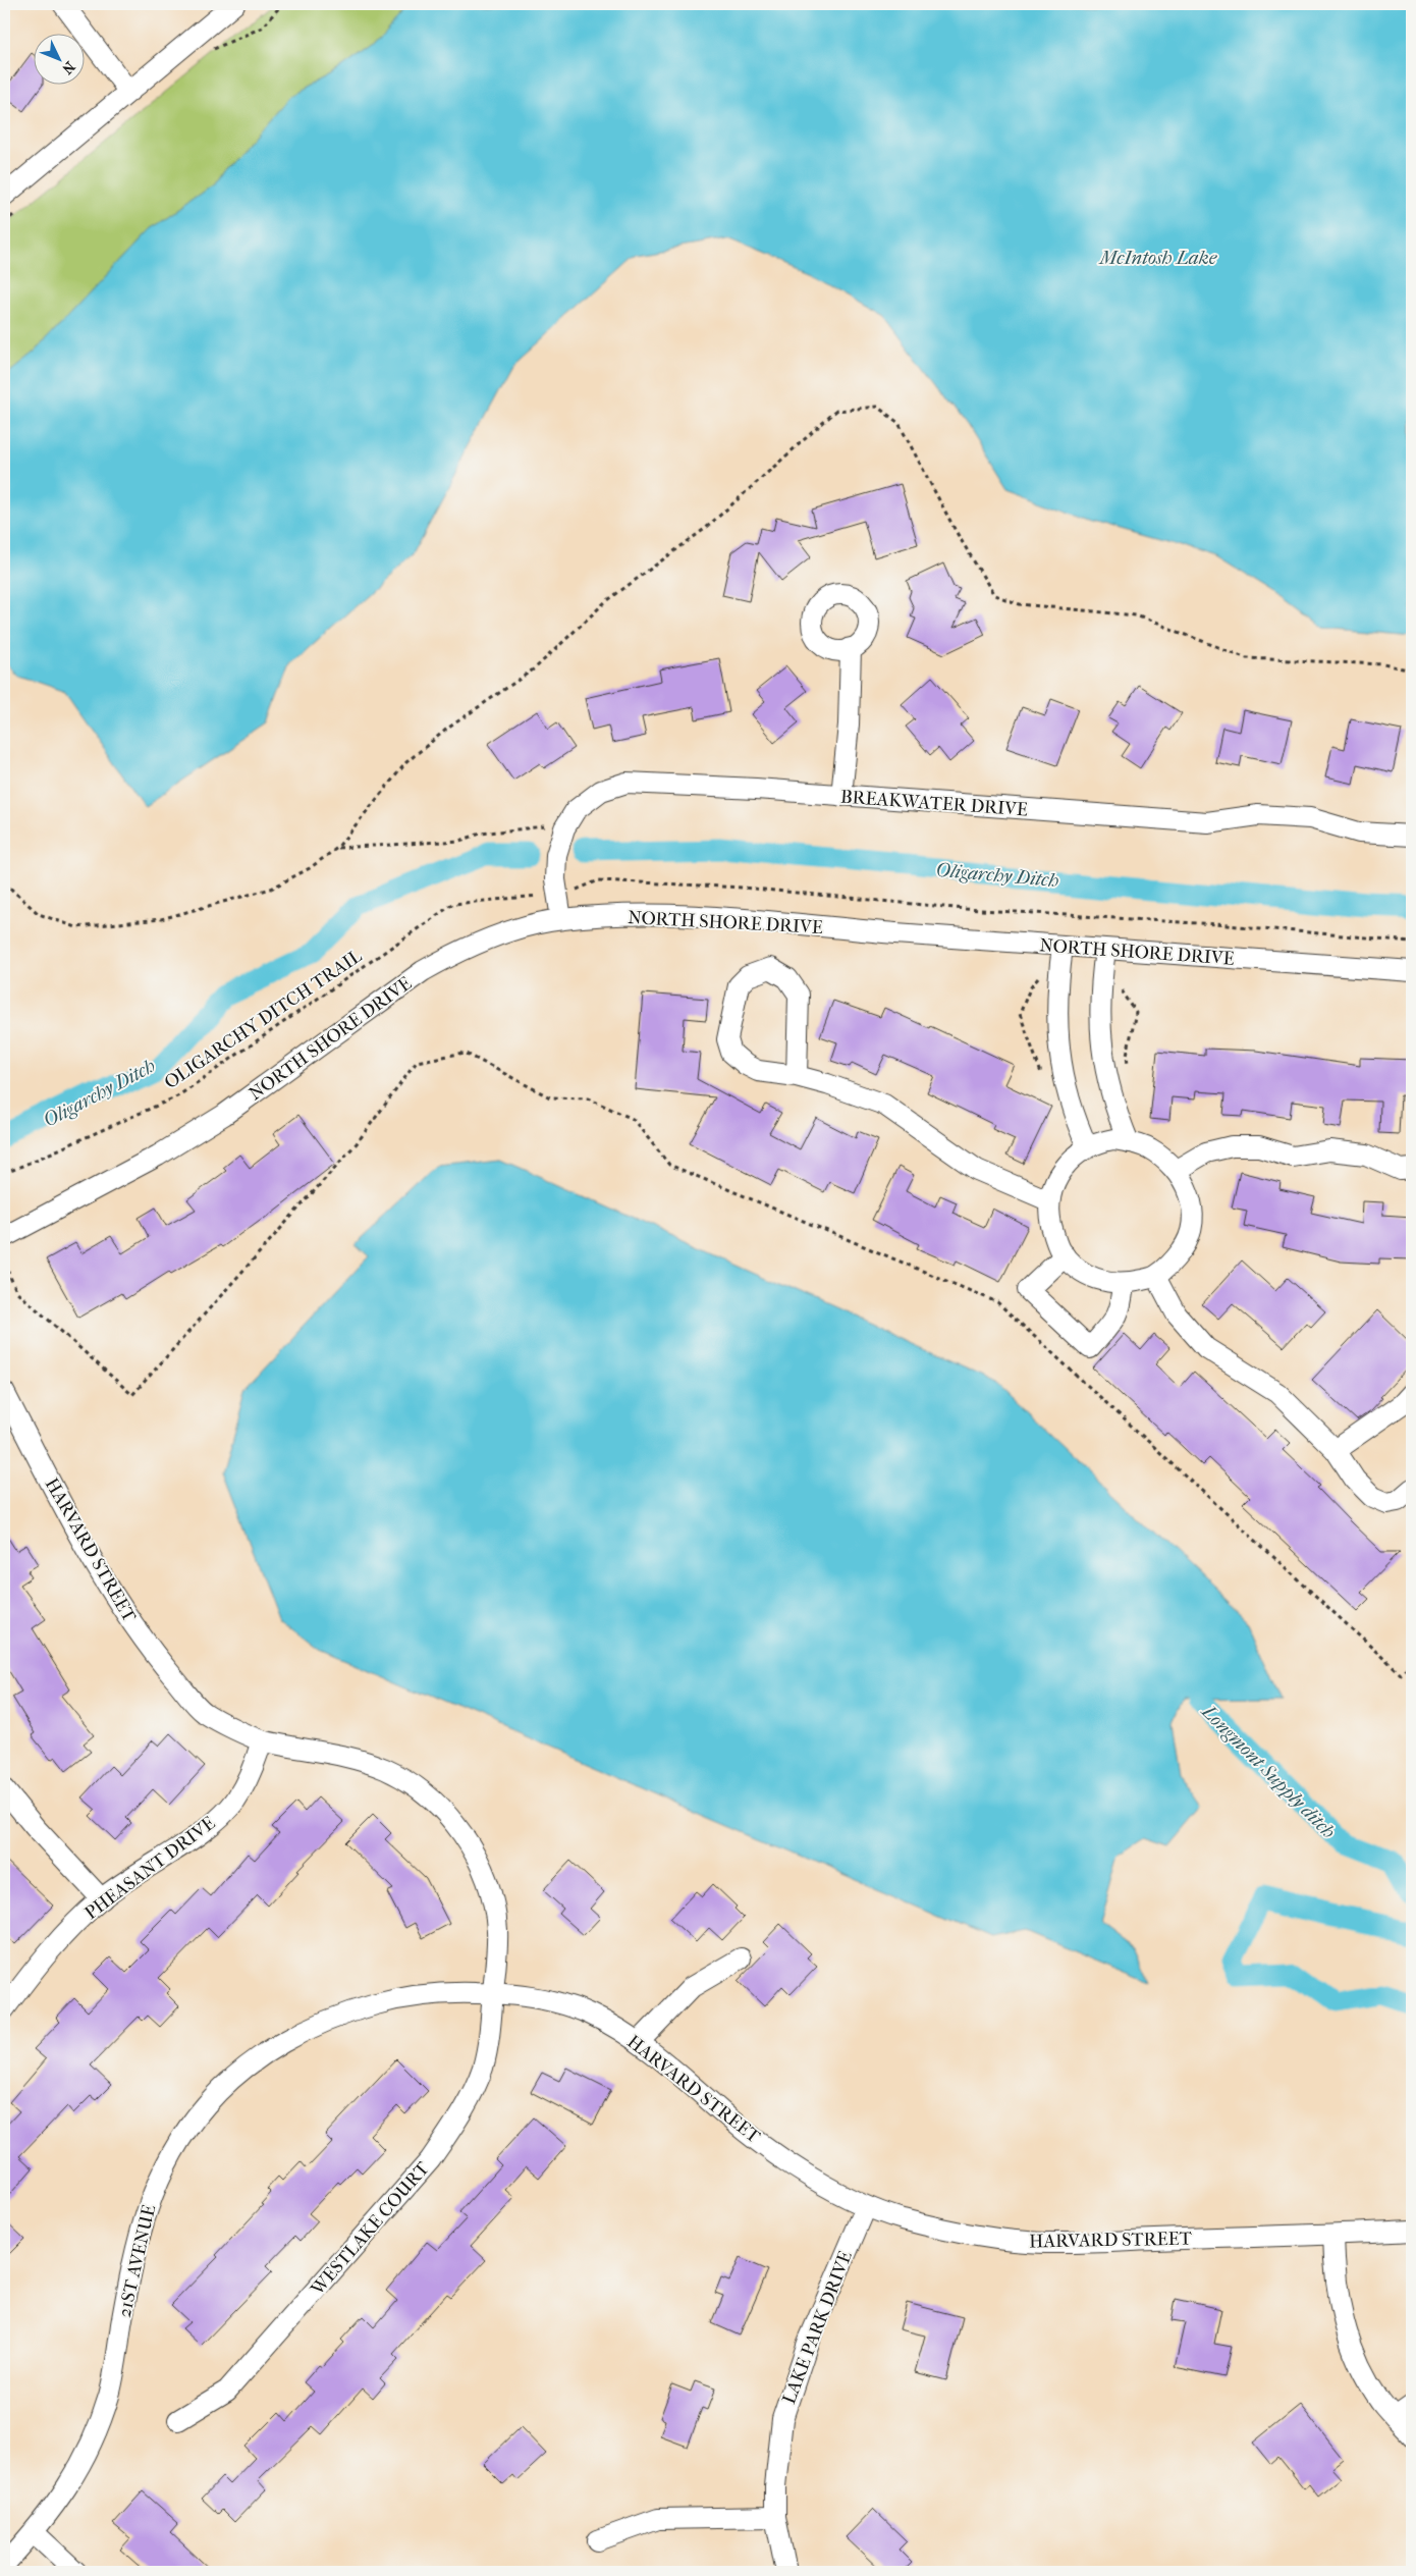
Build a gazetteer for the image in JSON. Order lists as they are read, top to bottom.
{
  "streets": {
    "street": [
      "BREAKWATER DRIVE",
      "NORTH SHORE DRIVE",
      "HARVARD STREET",
      "PHEASANT DRIVE",
      "WESTLAKE COURT",
      "21ST AVENUE",
      "LAKE PARK DRIVE"
    ],
    "path": ["OLIGARCHY DITCH TRAIL"]
  },
  "crossings": [
    ["BREAKWATER DRIVE", "NORTH SHORE DRIVE"],
    ["BREAKWATER DRIVE", "OLIGARCHY DITCH TRAIL"],
    ["HARVARD STREET", "PHEASANT DRIVE"],
    ["HARVARD STREET", "WESTLAKE COURT"],
    ["HARVARD STREET", "21ST AVENUE"],
    ["HARVARD STREET", "LAKE PARK DRIVE"],
    ["WESTLAKE COURT", "21ST AVENUE"]
  ],
  "water": ["McIntosh Lake", "Oligarchy Ditch", "Longmont Supply ditch"],
  "north": "bottom right"
}
